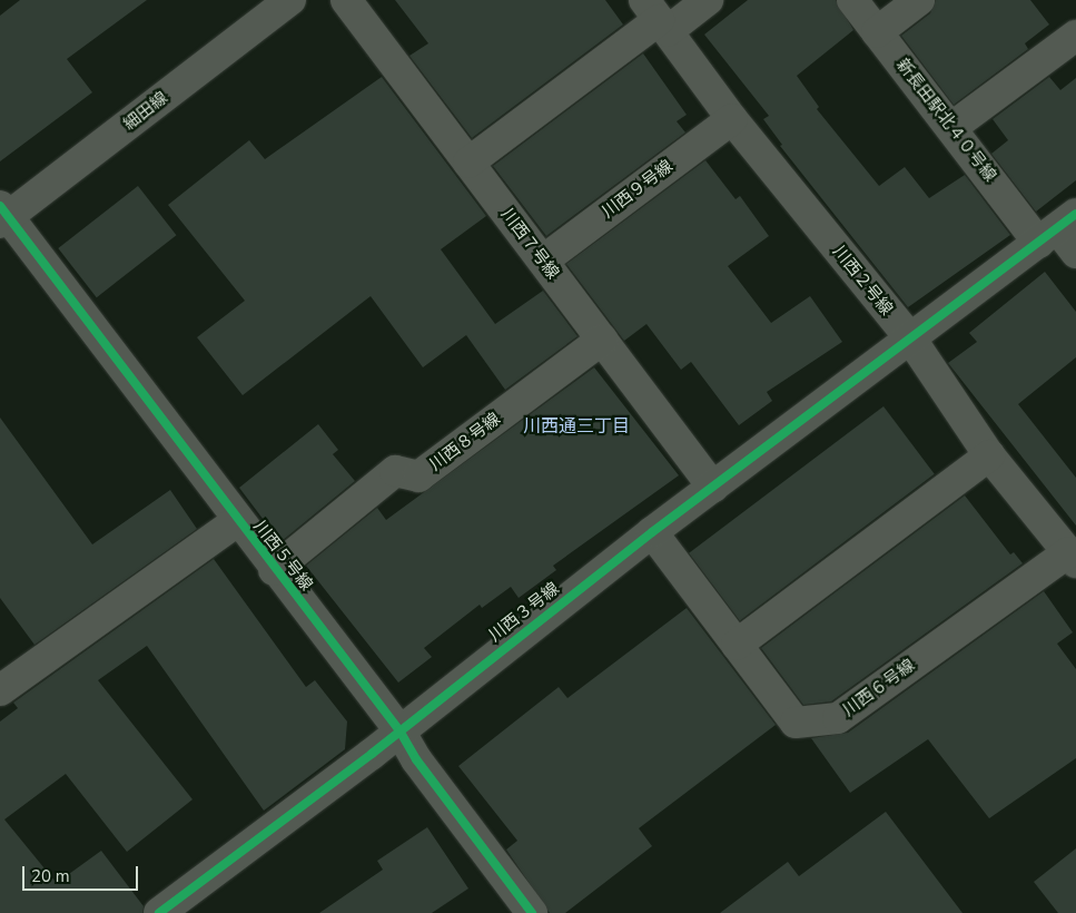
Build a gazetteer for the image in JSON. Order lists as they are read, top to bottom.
{
  "streets": {
    "street": [
      "細田線",
      "新長田駅北４０号線",
      "川西９号線",
      "川西７号線",
      "川西２号線",
      "川西８号線",
      "川西５号線",
      "川西３号線",
      "川西６号線"
    ]
  },
  "crossings": [
    ["細田線", "川西５号線"],
    ["新長田駅北４０号線", "川西３号線"],
    ["川西９号線", "川西７号線"],
    ["川西９号線", "川西２号線"],
    ["川西７号線", "川西８号線"],
    ["川西７号線", "川西３号線"],
    ["川西２号線", "川西３号線"],
    ["川西２号線", "川西６号線"],
    ["川西８号線", "川西５号線"],
    ["川西５号線", "川西３号線"],
    ["川西３号線", "川西６号線"]
  ],
  "districts": ["川西通三丁目"],
  "scale_bar": "20 m"
}
